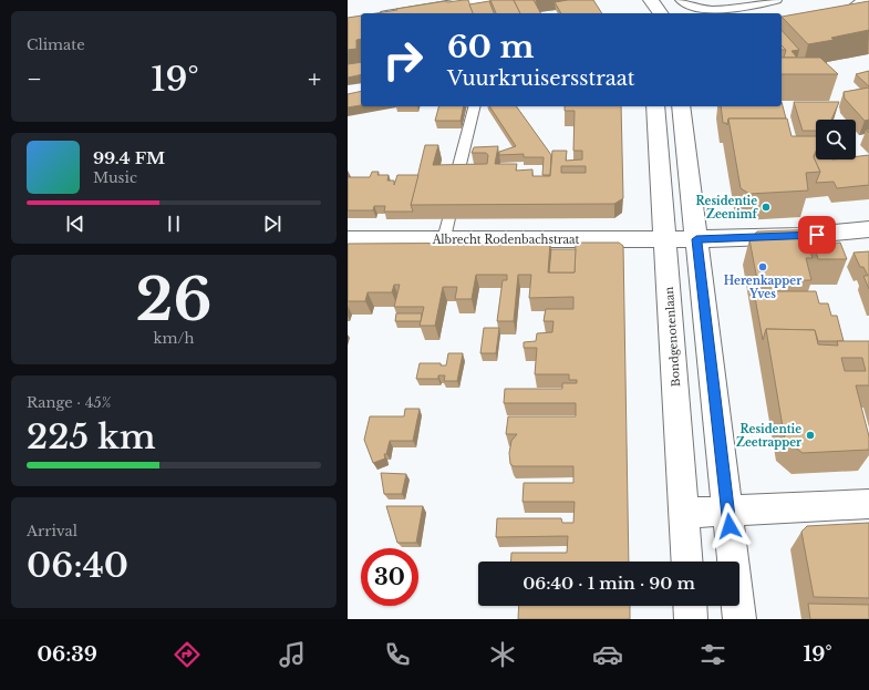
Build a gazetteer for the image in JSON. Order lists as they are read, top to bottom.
{
  "streets": {
    "street": ["Albrecht Rodenbachstraat", "Bondgenotenlaan"]
  },
  "crossings": [
    ["Albrecht Rodenbachstraat", "Bondgenotenlaan"]
  ],
  "places": ["Residentie Zeenimf", "Herenkapper Yves", "Residentie Zeetrapper"],
  "page": {
    "tile": [
      "Climate",
      ["26", "km/h"],
      ["Range · 45%", "225 km"],
      ["Arrival", "06:40"]
    ],
    "turn": ["60 m", "Vuurkruisersstraat"],
    "heat": ["−", "19°", "+"],
    "song": ["99.4 FM", "Music"],
    "limit": "30",
    "trip": "06:40 · 1 min · 90 m",
    "tabs": ["06:39", "19°"]
  }
}
